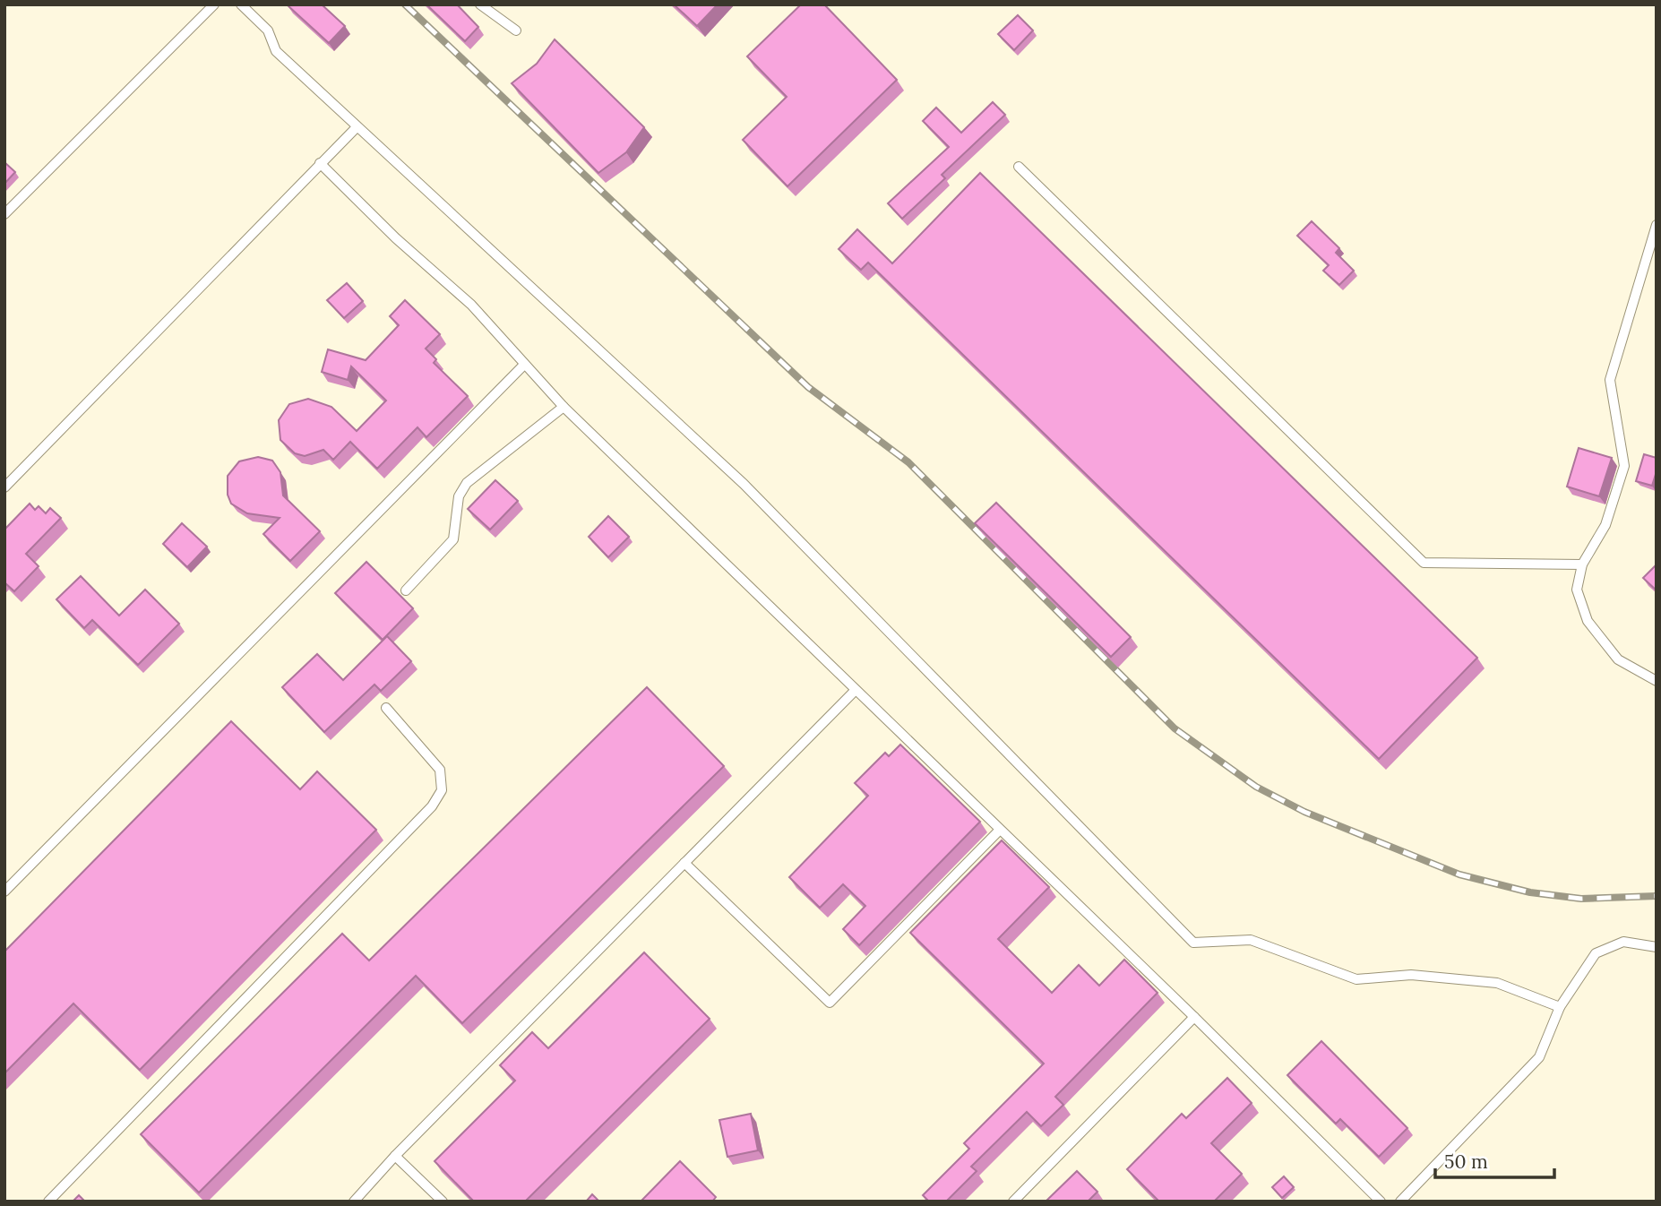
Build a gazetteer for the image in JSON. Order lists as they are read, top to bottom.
{
  "scale_bar": "50 m"
}
